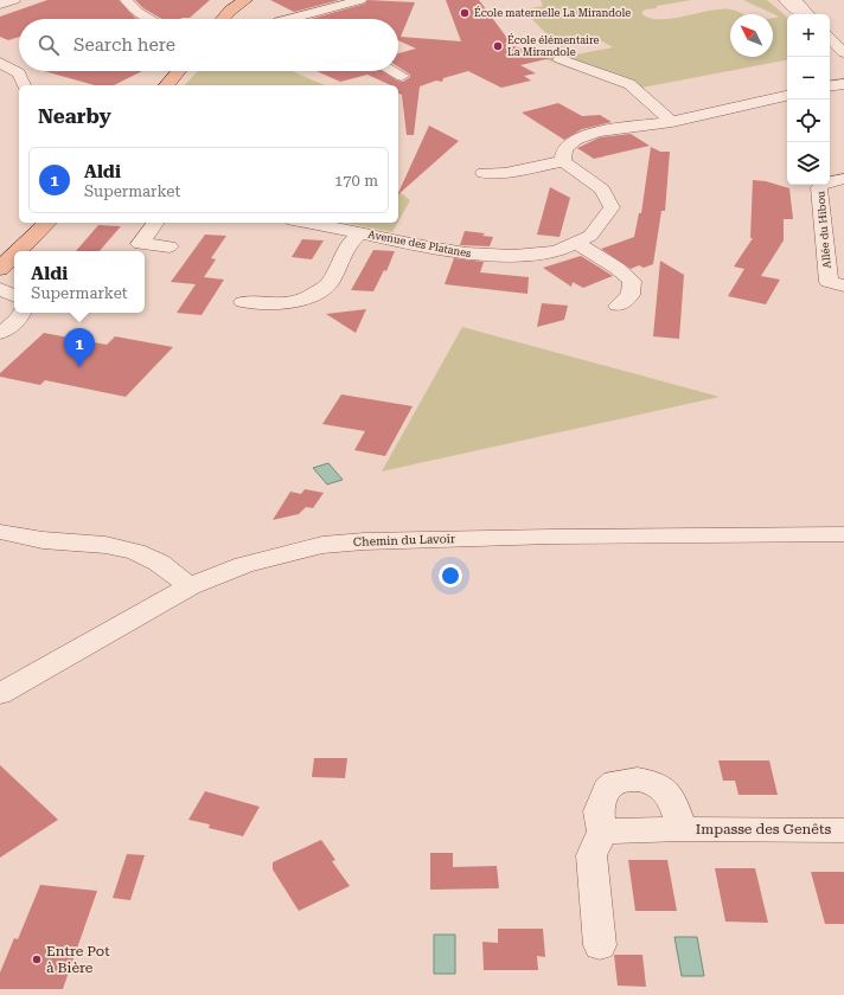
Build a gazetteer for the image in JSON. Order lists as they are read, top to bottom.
{
  "streets": {
    "street": [
      "Allée du Hibou",
      "Avenue des Platanes",
      "Chemin du Lavoir",
      "Impasse des Genêts"
    ]
  },
  "places": ["École maternelle La Mirandole", "École élémentaire La Mirandole", "Entre Pot à Bière"],
  "north": "top left",
  "page": {
    "map_buttons": ["+", "−"],
    "search": "Search here",
    "heading": "Nearby",
    "list": [
      {
        "mark": "1",
        "name": "Aldi",
        "note": "Supermarket",
        "value": "170 m"
      }
    ],
    "popup": ["Aldi", "Supermarket"],
    "pins": "1"
  }
}
